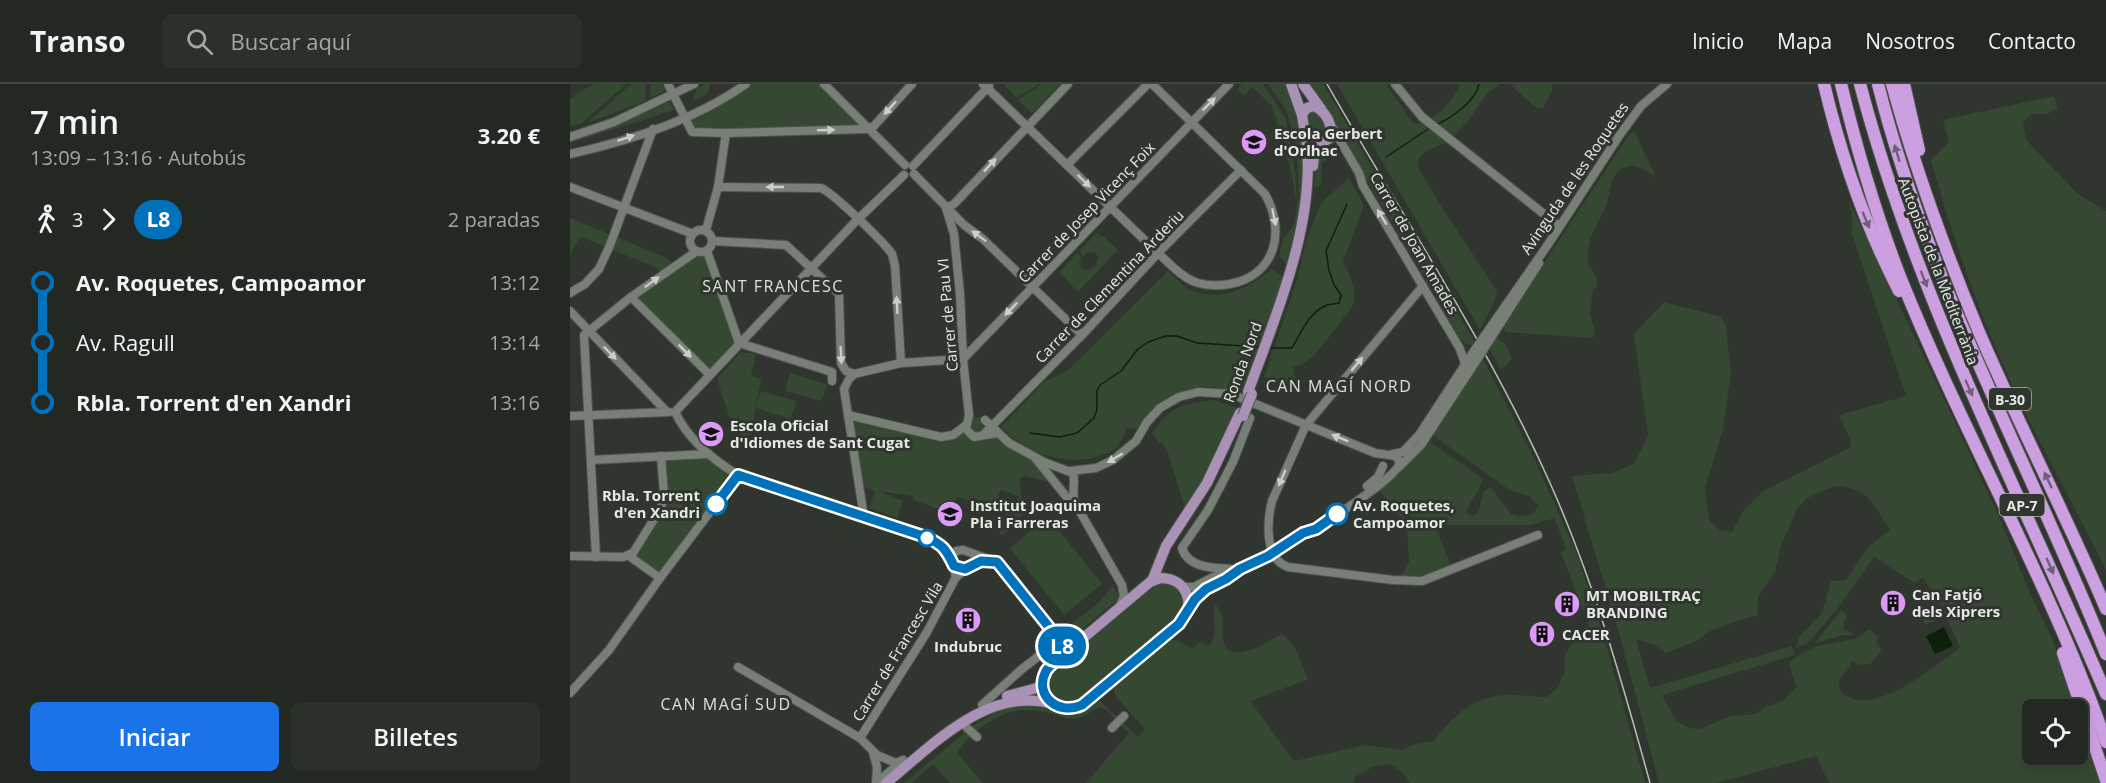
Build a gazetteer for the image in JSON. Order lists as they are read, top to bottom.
{
  "streets": {
    "highway": ["Autopista de la Mediterrània", "B-30", "AP-7"],
    "main road": ["Ronda Nord"],
    "street": [
      "Avinguda de les Roquetes",
      "Carrer de Josep Vicenç Foix",
      "Carrer de Joan Amades",
      "Carrer de Clementina Arderiu",
      "Carrer de Pau VI",
      "Carrer de Francesc Vila"
    ]
  },
  "crossings": [
    ["Avinguda de les Roquetes", "Carrer de Joan Amades"],
    ["Avinguda de les Roquetes", "Ronda Nord"],
    ["Carrer de Josep Vicenç Foix", "Carrer de Pau VI"],
    ["Carrer de Joan Amades", "Ronda Nord"],
    ["Carrer de Clementina Arderiu", "Carrer de Pau VI"]
  ],
  "one_way": ["Carrer de Joan Amades"],
  "districts": ["SANT FRANCESC", "CAN MAGÍ NORD", "CAN MAGÍ SUD"],
  "places": {
    "school or university": ["Escola Gerbert d'Orlhac", "Escola Oficial d'Idiomes de Sant Cugat", "Institut Joaquima Pla i Farreras"],
    "other": ["Rbla. Torrent d'en Xandri", "Av. Roquetes, Campoamor"],
    "building": [
      "Can Fatjó dels Xiprers",
      "MT MOBILTRAÇ BRANDING",
      "Indubruc",
      "CACER"
    ]
  },
  "lines": ["bus line L8"],
  "page": {
    "header": "Transo",
    "search": "Buscar aquí",
    "nav": [
      "Inicio",
      "Mapa",
      "Nosotros",
      "Contacto"
    ],
    "heading": ["7 min", "13:09 – 13:16 · Autobús", "3.20 €"],
    "on_map": "L8",
    "legs": ["3", "L8", "2 paradas"],
    "list": [
      {
        "name": "Av. Roquetes, Campoamor",
        "value": "13:12"
      },
      {
        "name": "Av. Ragull",
        "value": "13:14"
      },
      {
        "name": "Rbla. Torrent d'en Xandri",
        "value": "13:16"
      }
    ],
    "buttons": ["Iniciar", "Billetes"]
  }
}
